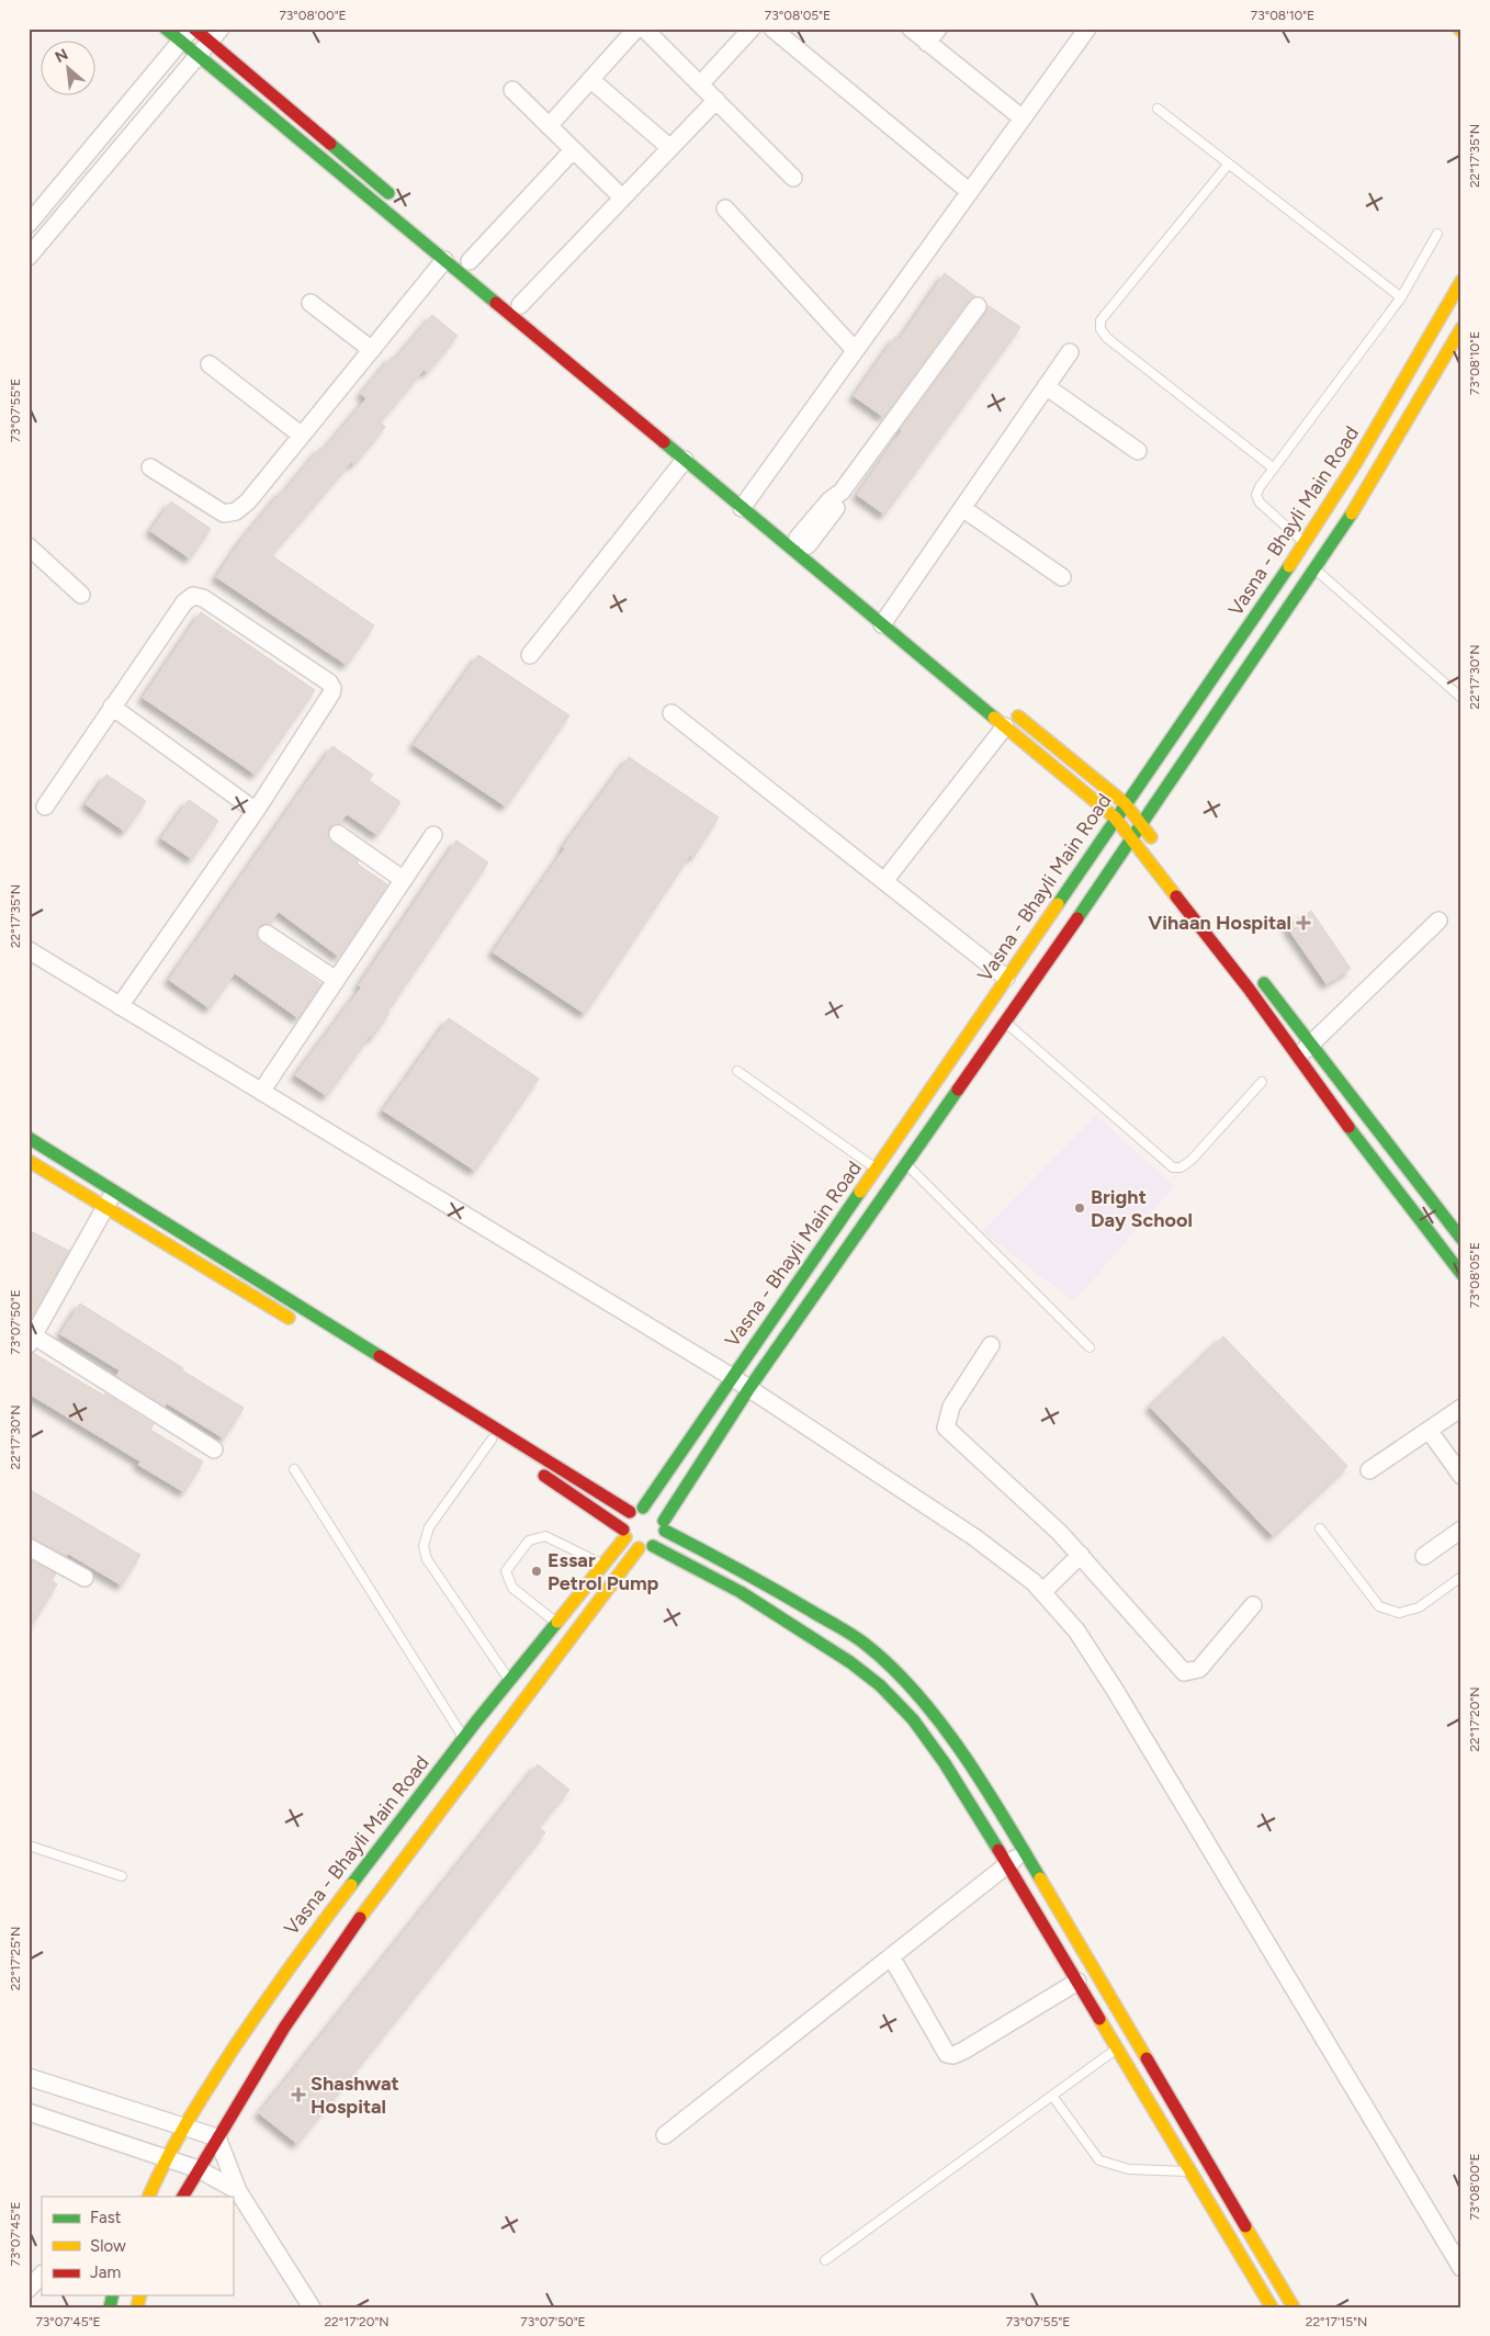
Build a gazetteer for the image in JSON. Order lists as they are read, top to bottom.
{
  "streets": {
    "main road": ["Vasna - Bhayli Main Road"]
  },
  "places": {
    "health": ["Vihaan Hospital", "Shashwat Hospital"],
    "other": ["Bright Day School", "Essar Petrol Pump"]
  },
  "legend": ["Fast", "Slow", "Jam"],
  "north": "top left",
  "coordinates": [
    "73°08'00\"E",
    "73°08'05\"E",
    "73°08'10\"E",
    "22°17'35\"N",
    "73°07'55\"E",
    "22°17'30\"N",
    "73°07'50\"E",
    "22°17'20\"N",
    "22°17'25\"N",
    "73°07'45\"E",
    "22°17'15\"N"
  ]
}
